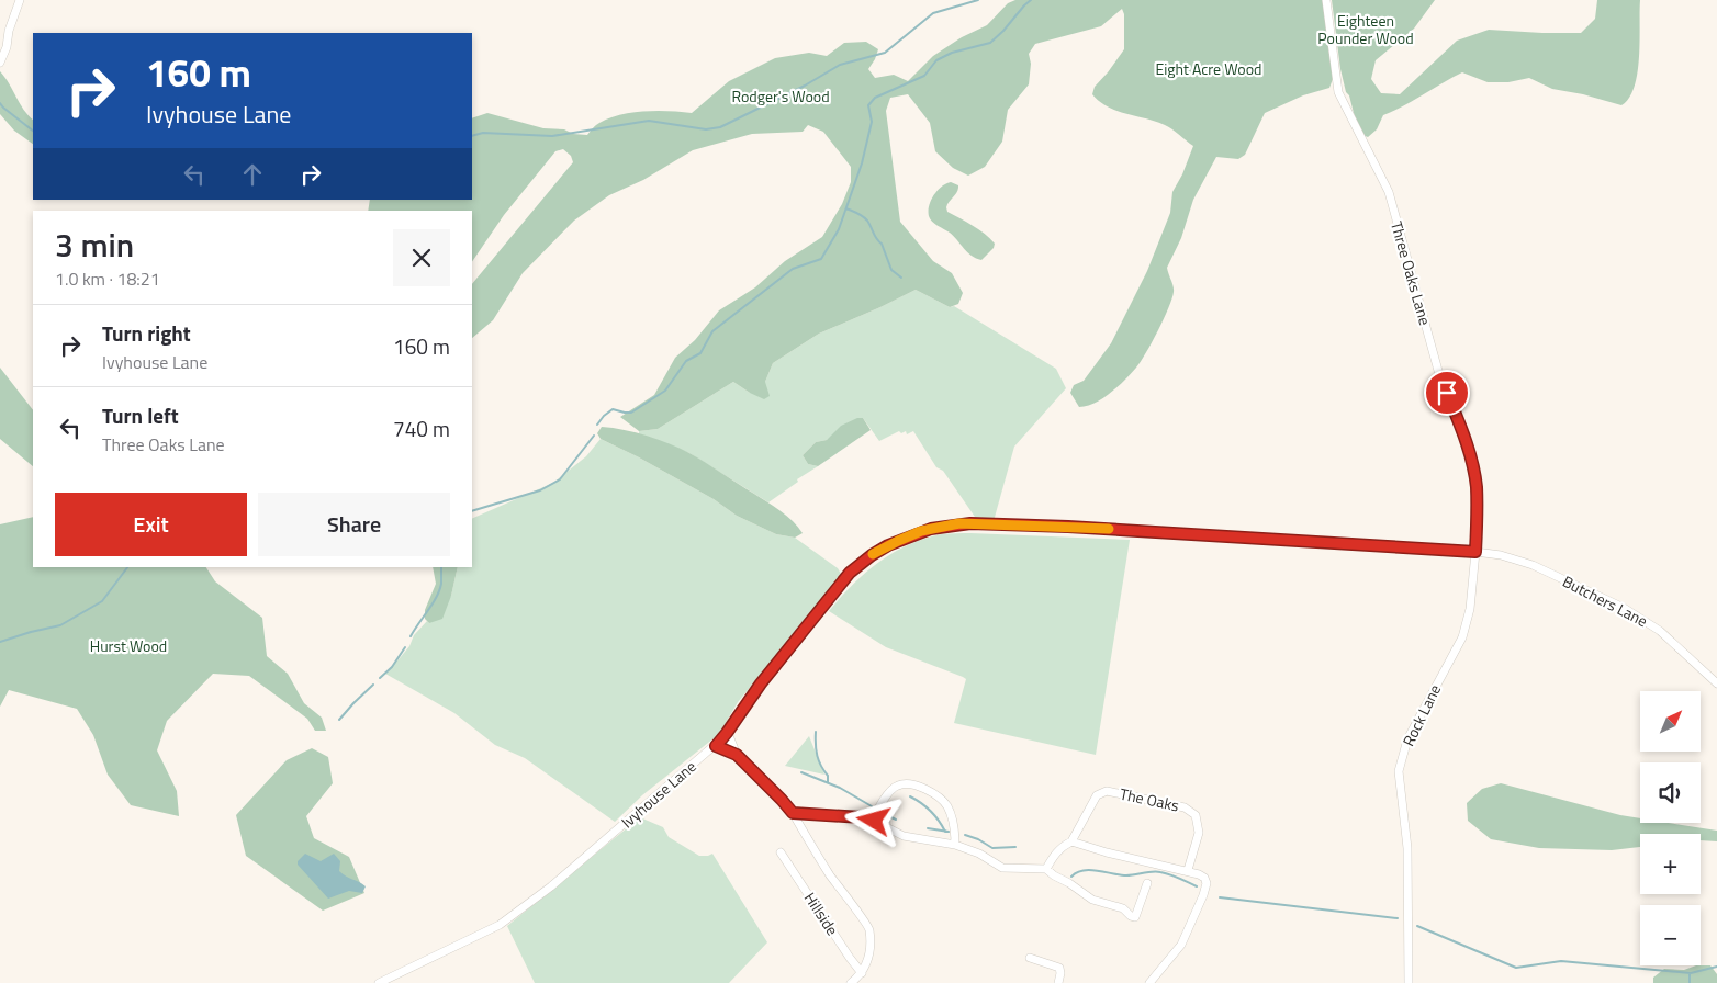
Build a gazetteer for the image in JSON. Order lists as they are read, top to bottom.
{
  "streets": {
    "street": [
      "Three Oaks Lane",
      "Butchers Lane",
      "Rock Lane",
      "Ivyhouse Lane",
      "The Oaks",
      "Hillside"
    ]
  },
  "crossings": [
    ["Three Oaks Lane", "Butchers Lane"],
    ["Three Oaks Lane", "Rock Lane"],
    ["Three Oaks Lane", "Ivyhouse Lane"],
    ["Butchers Lane", "Rock Lane"],
    ["Butchers Lane", "Ivyhouse Lane"],
    ["Rock Lane", "Ivyhouse Lane"]
  ],
  "parks": [
    "Eighteen Pounder Wood",
    "Eight Acre Wood",
    "Rodger's Wood",
    "Hurst Wood"
  ],
  "north": "top right",
  "page": {
    "turn": ["160 m", "Ivyhouse Lane"],
    "heading": ["3 min", "1.0 km · 18:21"],
    "list": [
      {
        "name": "Turn right",
        "note": "Ivyhouse Lane",
        "value": "160 m"
      },
      {
        "name": "Turn left",
        "note": "Three Oaks Lane",
        "value": "740 m"
      }
    ],
    "buttons": ["Exit", "Share"],
    "map_buttons": ["+", "−"]
  }
}
